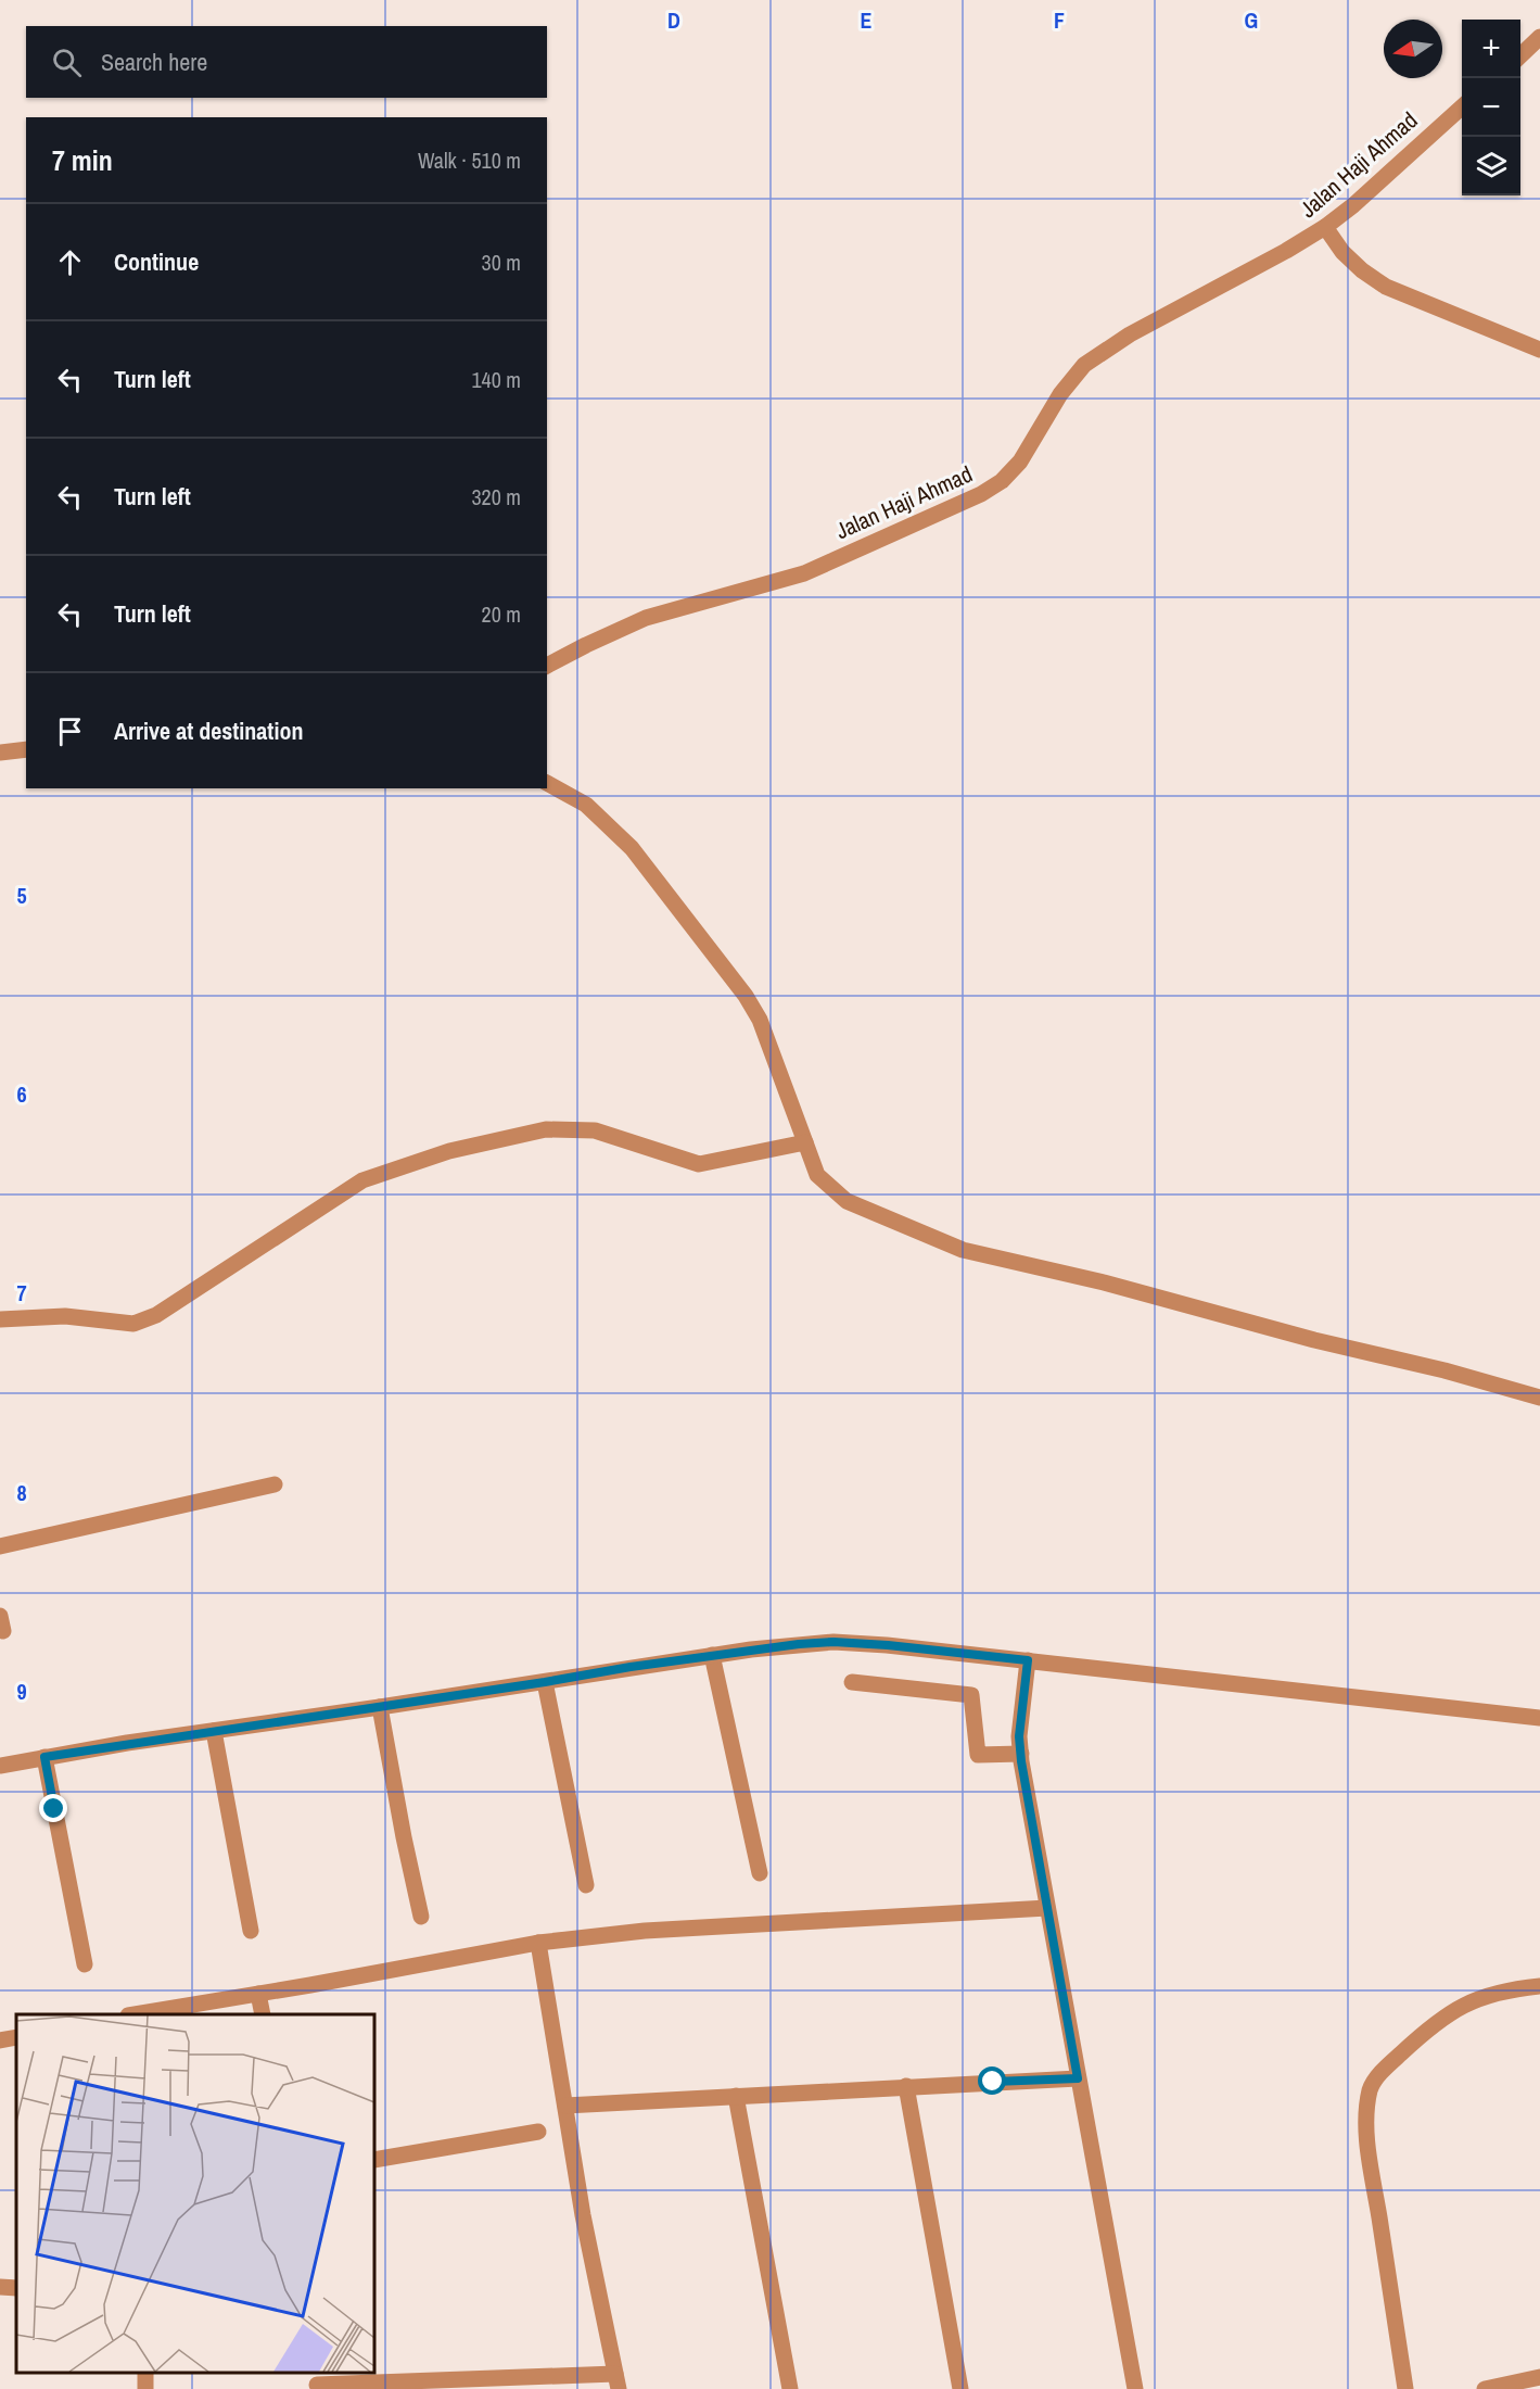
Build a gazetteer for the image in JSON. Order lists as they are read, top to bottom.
{
  "streets": {
    "street": ["Jalan Haji Ahmad"]
  },
  "north": "left",
  "page": {
    "map_buttons": ["+", "−"],
    "search": "Search here",
    "heading": ["7 min", "Walk · 510 m"],
    "list": [
      ["Continue", "30 m"],
      ["Turn left", "140 m"],
      ["Turn left", "320 m"],
      ["Turn left", "20 m"],
      "Arrive at destination"
    ]
  },
  "grid": {
    "columns": [
      "D",
      "E",
      "F",
      "G"
    ],
    "rows": [
      "5",
      "6",
      "7",
      "8",
      "9"
    ]
  }
}
